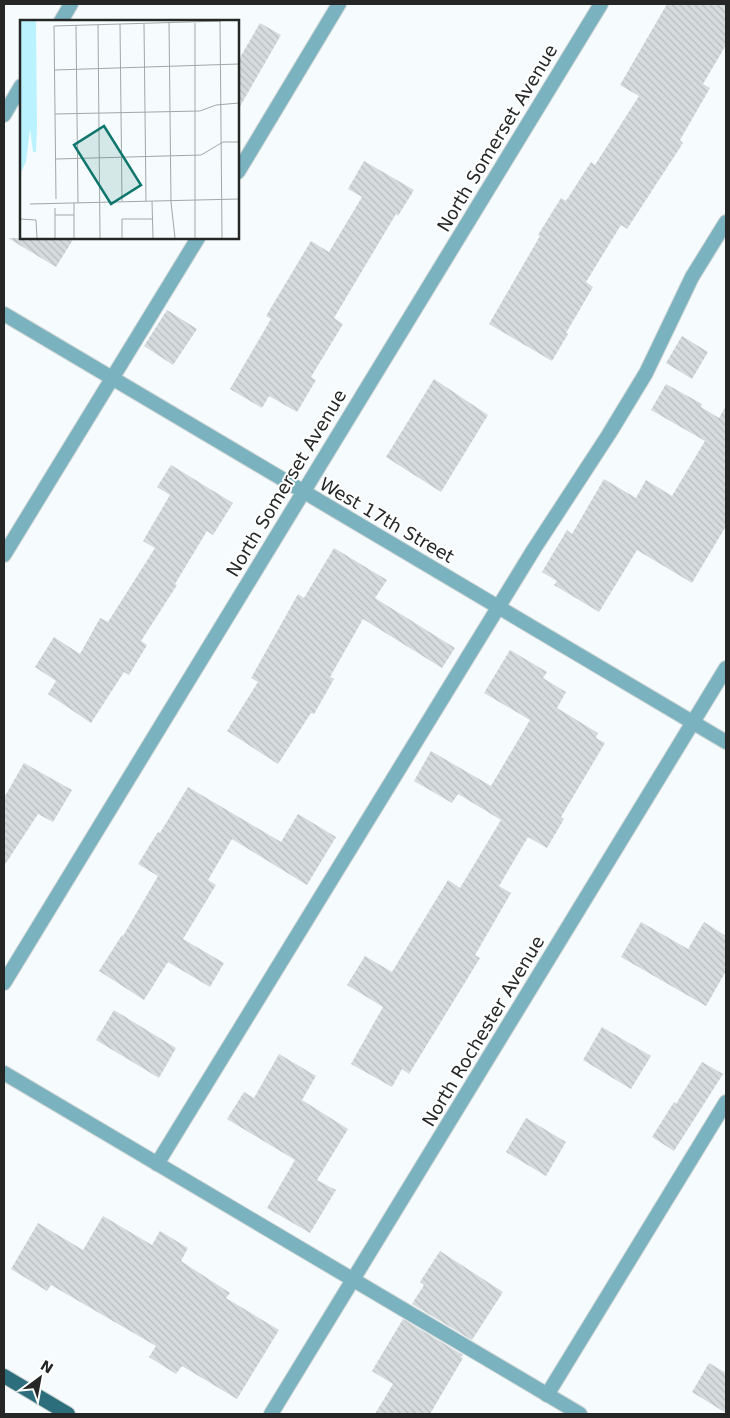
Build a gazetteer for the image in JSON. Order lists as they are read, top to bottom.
{
  "streets": {
    "street": ["North Somerset Avenue", "West 17th Street", "North Rochester Avenue"]
  },
  "crossings": [
    ["North Somerset Avenue", "West 17th Street"],
    ["West 17th Street", "North Rochester Avenue"]
  ],
  "north": "top right"
}
